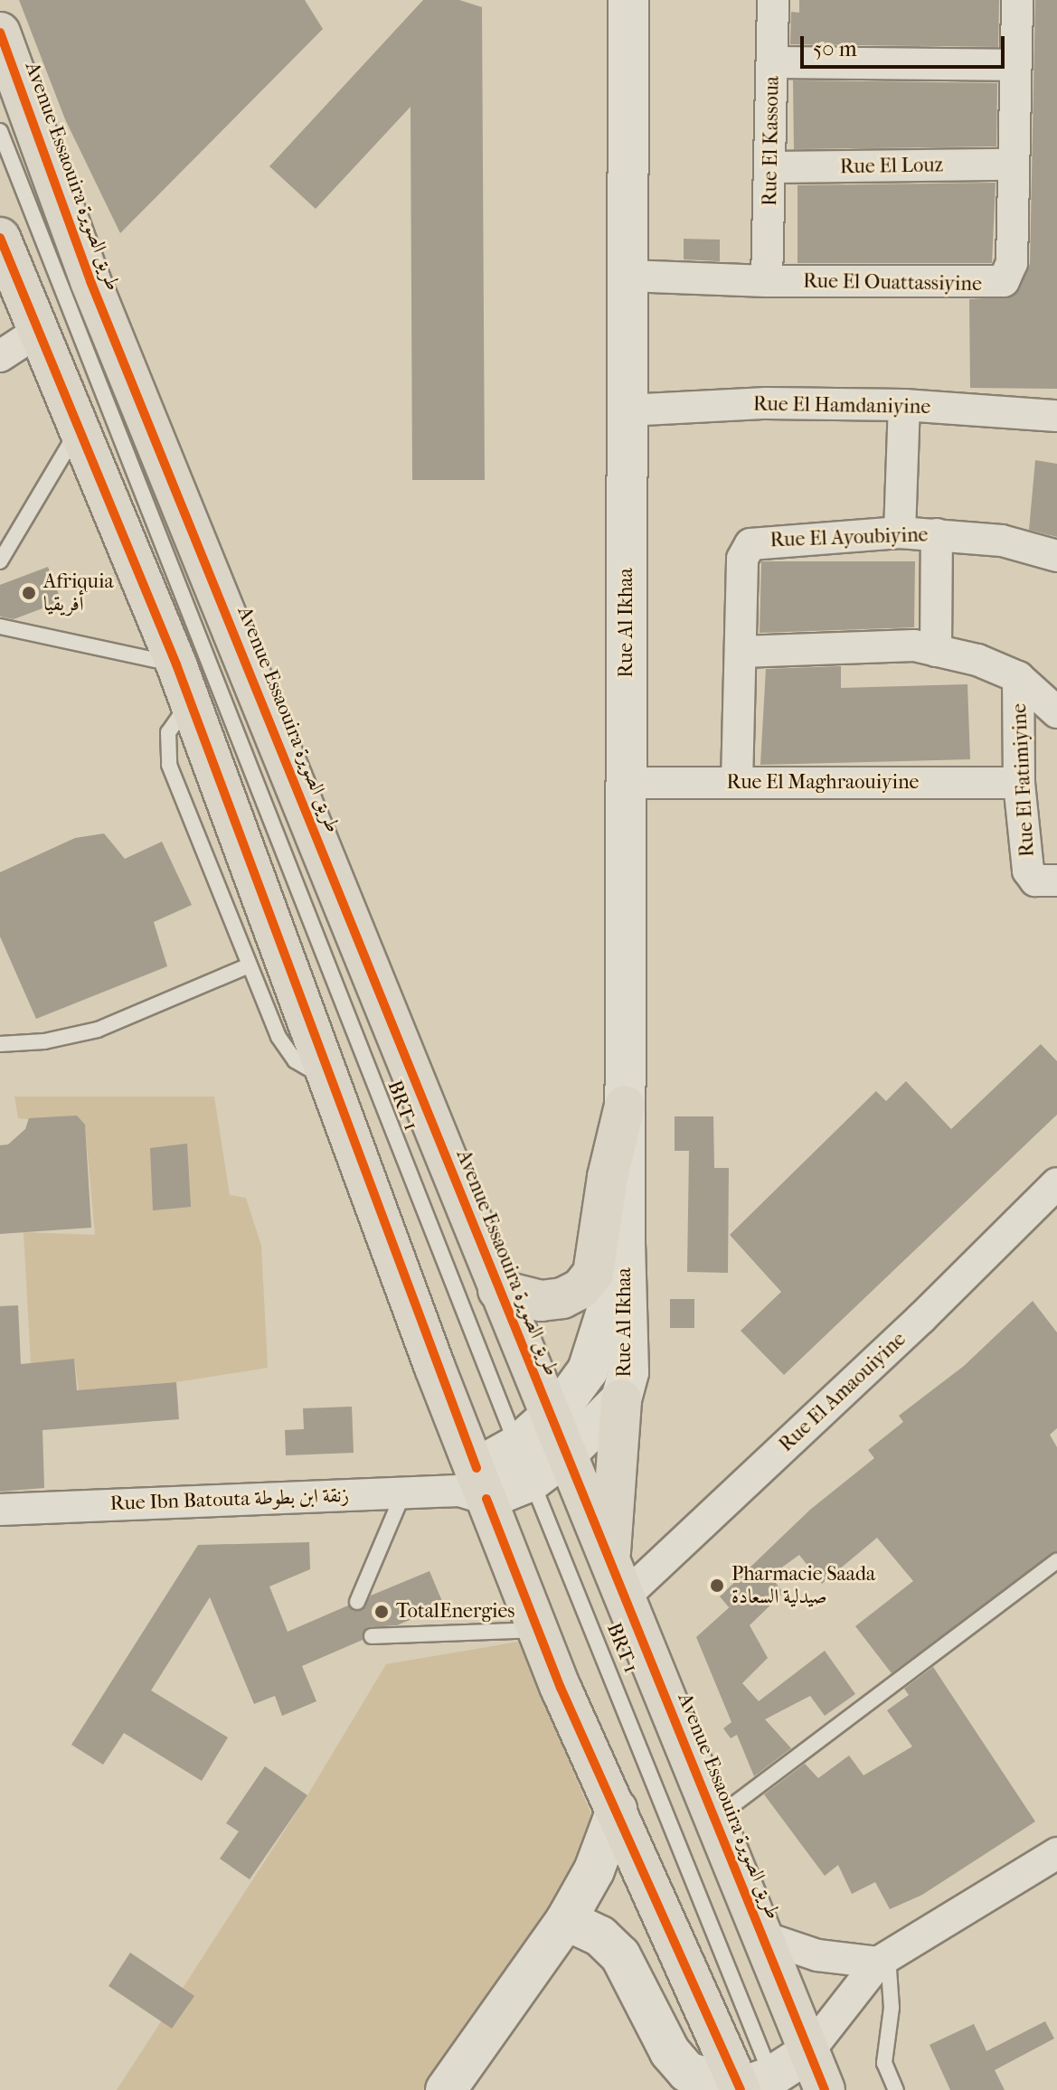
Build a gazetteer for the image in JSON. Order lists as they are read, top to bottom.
{
  "streets": {
    "main road": ["Avenue Essaouira طريق الصويرة"],
    "street": [
      "Rue El Kassoua",
      "Rue El Louz",
      "Rue El Ouattassiyine",
      "Rue El Hamdaniyine",
      "Rue El Ayoubiyine",
      "Rue Al Ikhaa",
      "Rue El Fatimiyine",
      "Rue El Maghraouiyine",
      "Rue El Amaouiyine",
      "Rue Ibn Batouta زنقة ابن بطوطة"
    ],
    "lane": ["BRT 1"]
  },
  "crossings": [
    ["Rue El Kassoua", "Rue El Louz"],
    ["Rue El Kassoua", "Rue El Ouattassiyine"],
    ["Rue El Louz", "Rue El Ouattassiyine"],
    ["Avenue Essaouira طريق الصويرة", "Rue Al Ikhaa"],
    ["Avenue Essaouira طريق الصويرة", "Rue El Amaouiyine"],
    ["Rue El Ouattassiyine", "Rue Al Ikhaa"],
    ["Rue El Hamdaniyine", "Rue Al Ikhaa"],
    ["Rue El Ayoubiyine", "Rue El Maghraouiyine"],
    ["Rue Al Ikhaa", "Rue El Maghraouiyine"],
    ["Rue Al Ikhaa", "BRT 1"],
    ["Rue El Fatimiyine", "Rue El Maghraouiyine"]
  ],
  "places": ["Afriquia أفريقيا", "Pharmacie Saada صيدلية السعادة", "TotalEnergies"],
  "scale_bar": "50 m"
}
